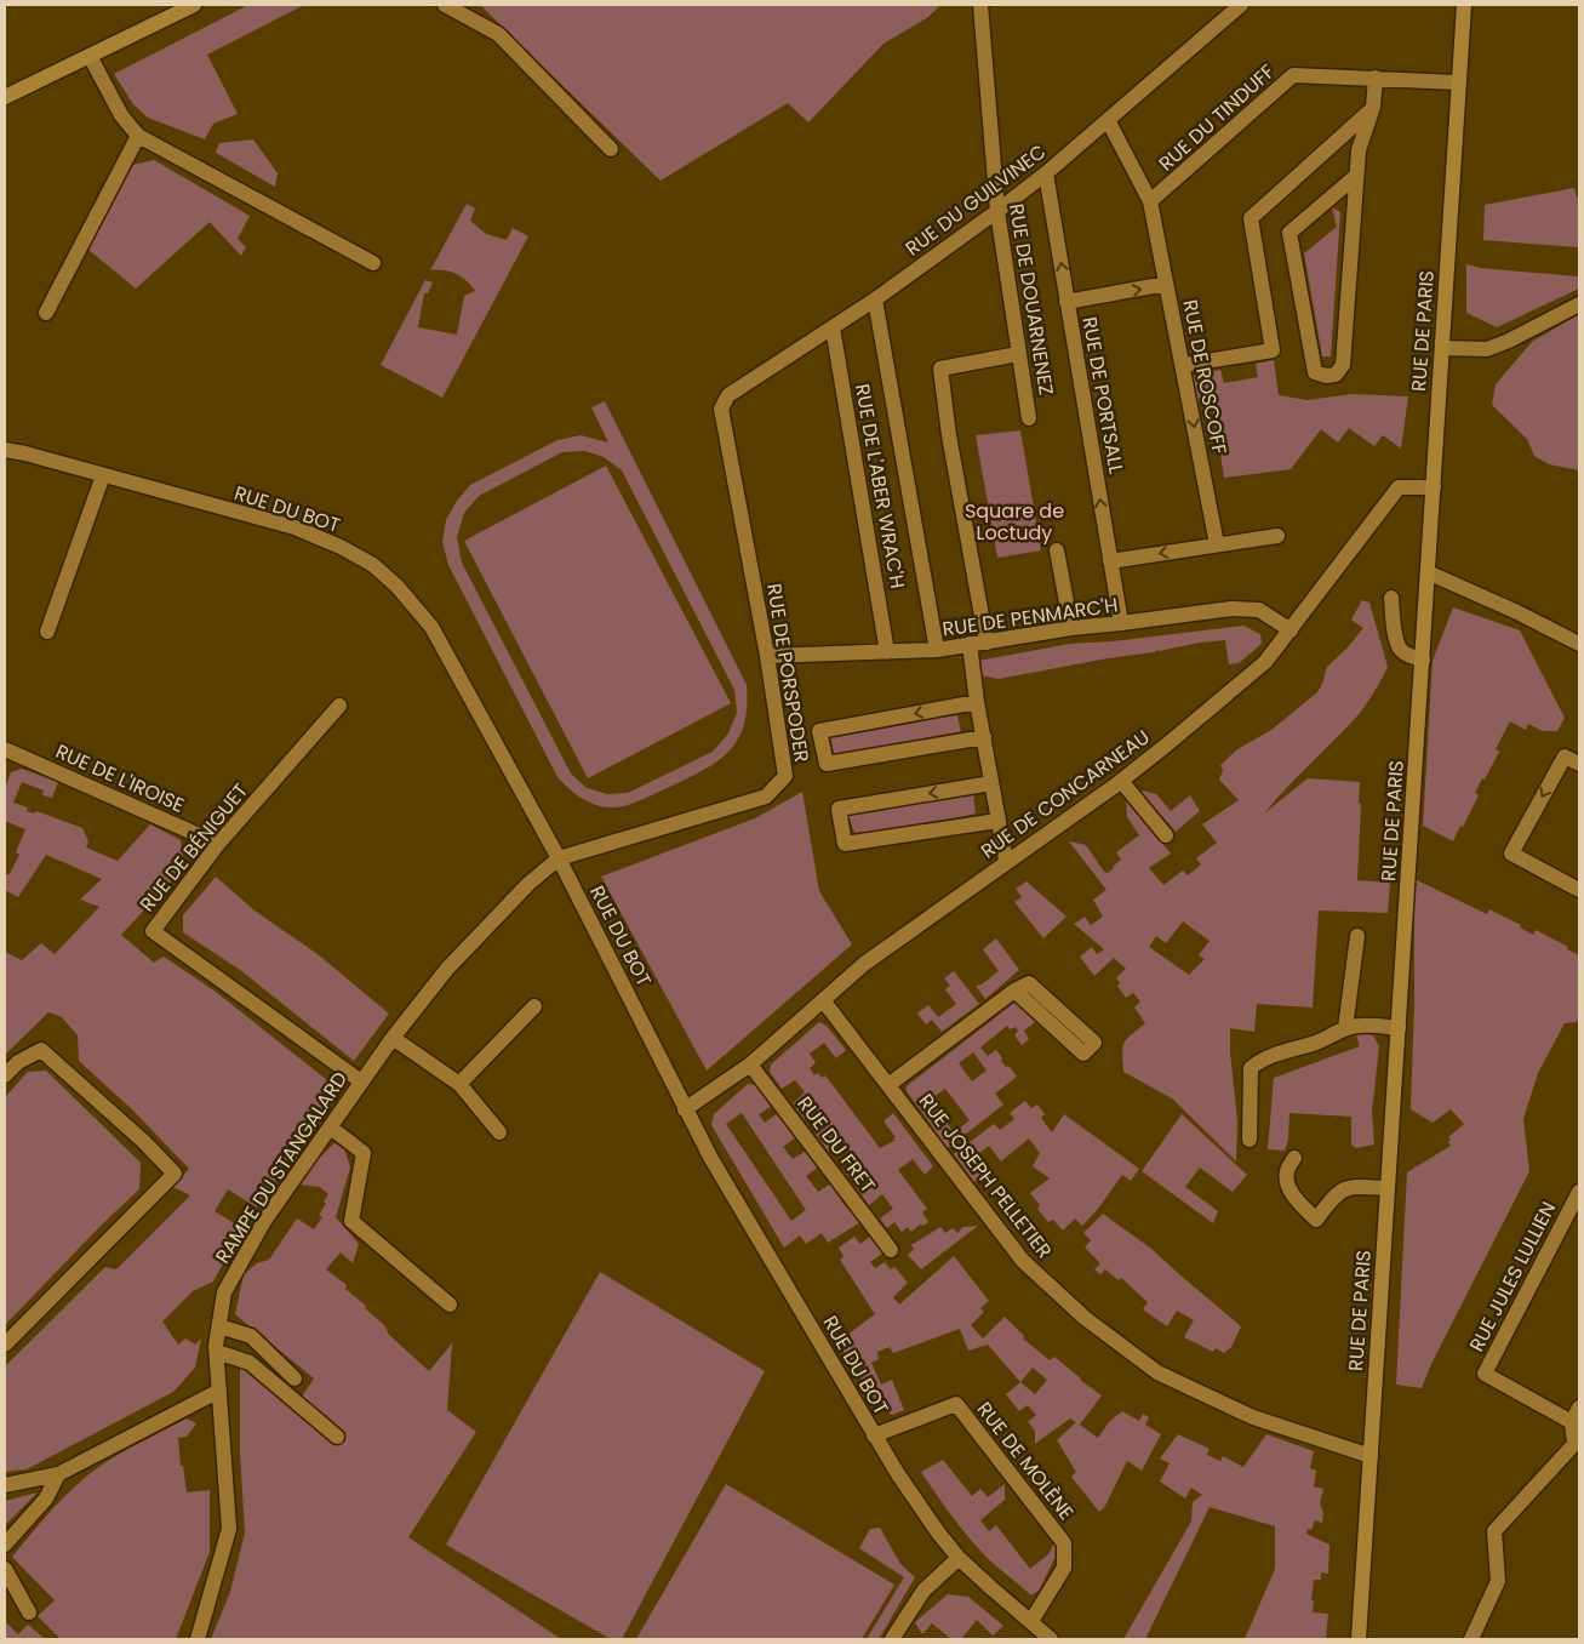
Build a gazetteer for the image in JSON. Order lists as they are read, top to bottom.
{
  "streets": {
    "main road": ["RUE DE PARIS"],
    "street": [
      "RUE DU TINDUFF",
      "RUE DU GUILVINEC",
      "RUE DE DOUARNENEZ",
      "RUE DE ROSCOFF",
      "RUE DE PORTSALL",
      "RUE DE L'ABER WRAC'H",
      "RUE DU BOT",
      "RUE DE PENMARC'H",
      "RUE DE PORSPODER",
      "RUE DE L'IROISE",
      "RUE DE CONCARNEAU",
      "RUE DE BÉNIGUET",
      "RUE DU FRET",
      "RAMPE DU STANGALARD",
      "RUE JOSEPH PELLETIER",
      "RUE JULES LULLIEN",
      "RUE DE MOLÈNE"
    ]
  },
  "crossings": [
    ["RUE DU TINDUFF", "RUE DE PARIS"],
    ["RUE DU TINDUFF", "RUE DE ROSCOFF"],
    ["RUE DU GUILVINEC", "RUE DE DOUARNENEZ"],
    ["RUE DU GUILVINEC", "RUE DE ROSCOFF"],
    ["RUE DU GUILVINEC", "RUE DE PORTSALL"],
    ["RUE DU GUILVINEC", "RUE DE L'ABER WRAC'H"],
    ["RUE DU GUILVINEC", "RUE DE PORSPODER"],
    ["RUE DE PARIS", "RUE DE CONCARNEAU"],
    ["RUE DE PARIS", "RUE JOSEPH PELLETIER"],
    ["RUE DE PORTSALL", "RUE DE PENMARC'H"],
    ["RUE DE L'ABER WRAC'H", "RUE DE PENMARC'H"],
    ["RUE DU BOT", "RUE DE PORSPODER"],
    ["RUE DU BOT", "RUE DE CONCARNEAU"],
    ["RUE DU BOT", "RAMPE DU STANGALARD"],
    ["RUE DU BOT", "RUE DE MOLÈNE"],
    ["RUE DE PENMARC'H", "RUE DE PORSPODER"],
    ["RUE DE PENMARC'H", "RUE DE CONCARNEAU"],
    ["RUE DE PORSPODER", "RAMPE DU STANGALARD"],
    ["RUE DE L'IROISE", "RUE DE BÉNIGUET"],
    ["RUE DE CONCARNEAU", "RUE DU FRET"],
    ["RUE DE CONCARNEAU", "RUE JOSEPH PELLETIER"],
    ["RUE DE BÉNIGUET", "RAMPE DU STANGALARD"]
  ],
  "one_way": ["RUE DE ROSCOFF", "RUE DE PORTSALL"],
  "parks": ["Square de Loctudy"]
}
